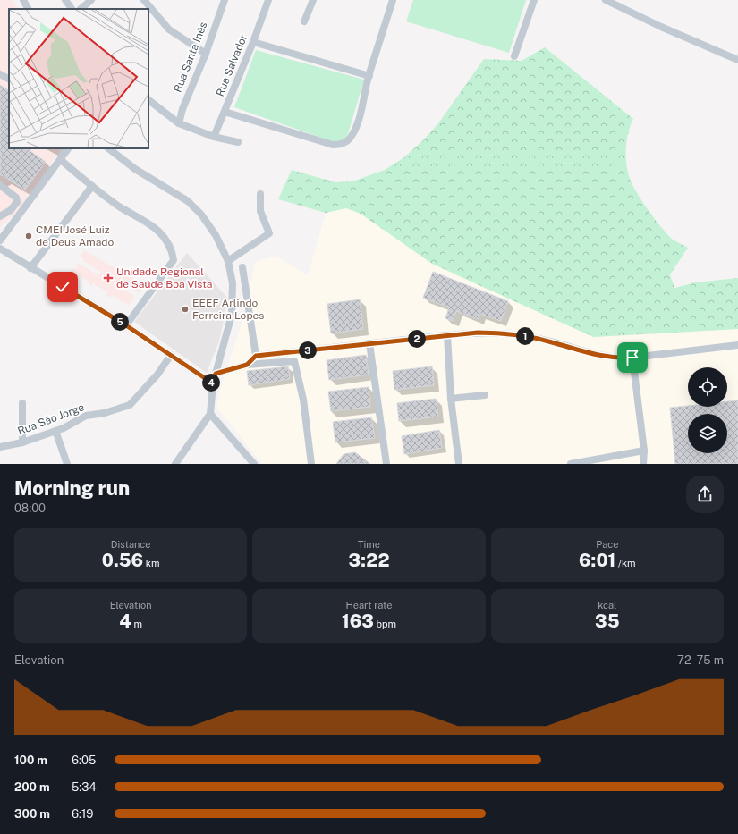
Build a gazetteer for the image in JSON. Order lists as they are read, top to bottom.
{
  "streets": {
    "street": ["Rua Santa Inês", "Rua Salvador", "Rua São Jorge"]
  },
  "places": {
    "other": ["CMEI José Luiz de Deus Amado", "EEEF Arlindo Ferreira Lopes"],
    "health": ["Unidade Regional de Saúde Boa Vista"]
  },
  "page": {
    "pins": [
      "5",
      "1",
      "2",
      "3",
      "4"
    ],
    "heading": ["Morning run", "08:00"],
    "stats": [
      ["Distance", "0.56 km"],
      ["Time", "3:22"],
      ["Pace", "6:01 /km"],
      ["Elevation", "4 m"],
      ["Heart rate", "163 bpm"],
      ["kcal", "35"]
    ],
    "chart": ["Elevation", "72–75 m"],
    "list": [
      {
        "name": "100 m",
        "note": "6:05"
      },
      {
        "name": "200 m",
        "note": "5:34"
      },
      {
        "name": "300 m",
        "note": "6:19"
      }
    ]
  }
}
